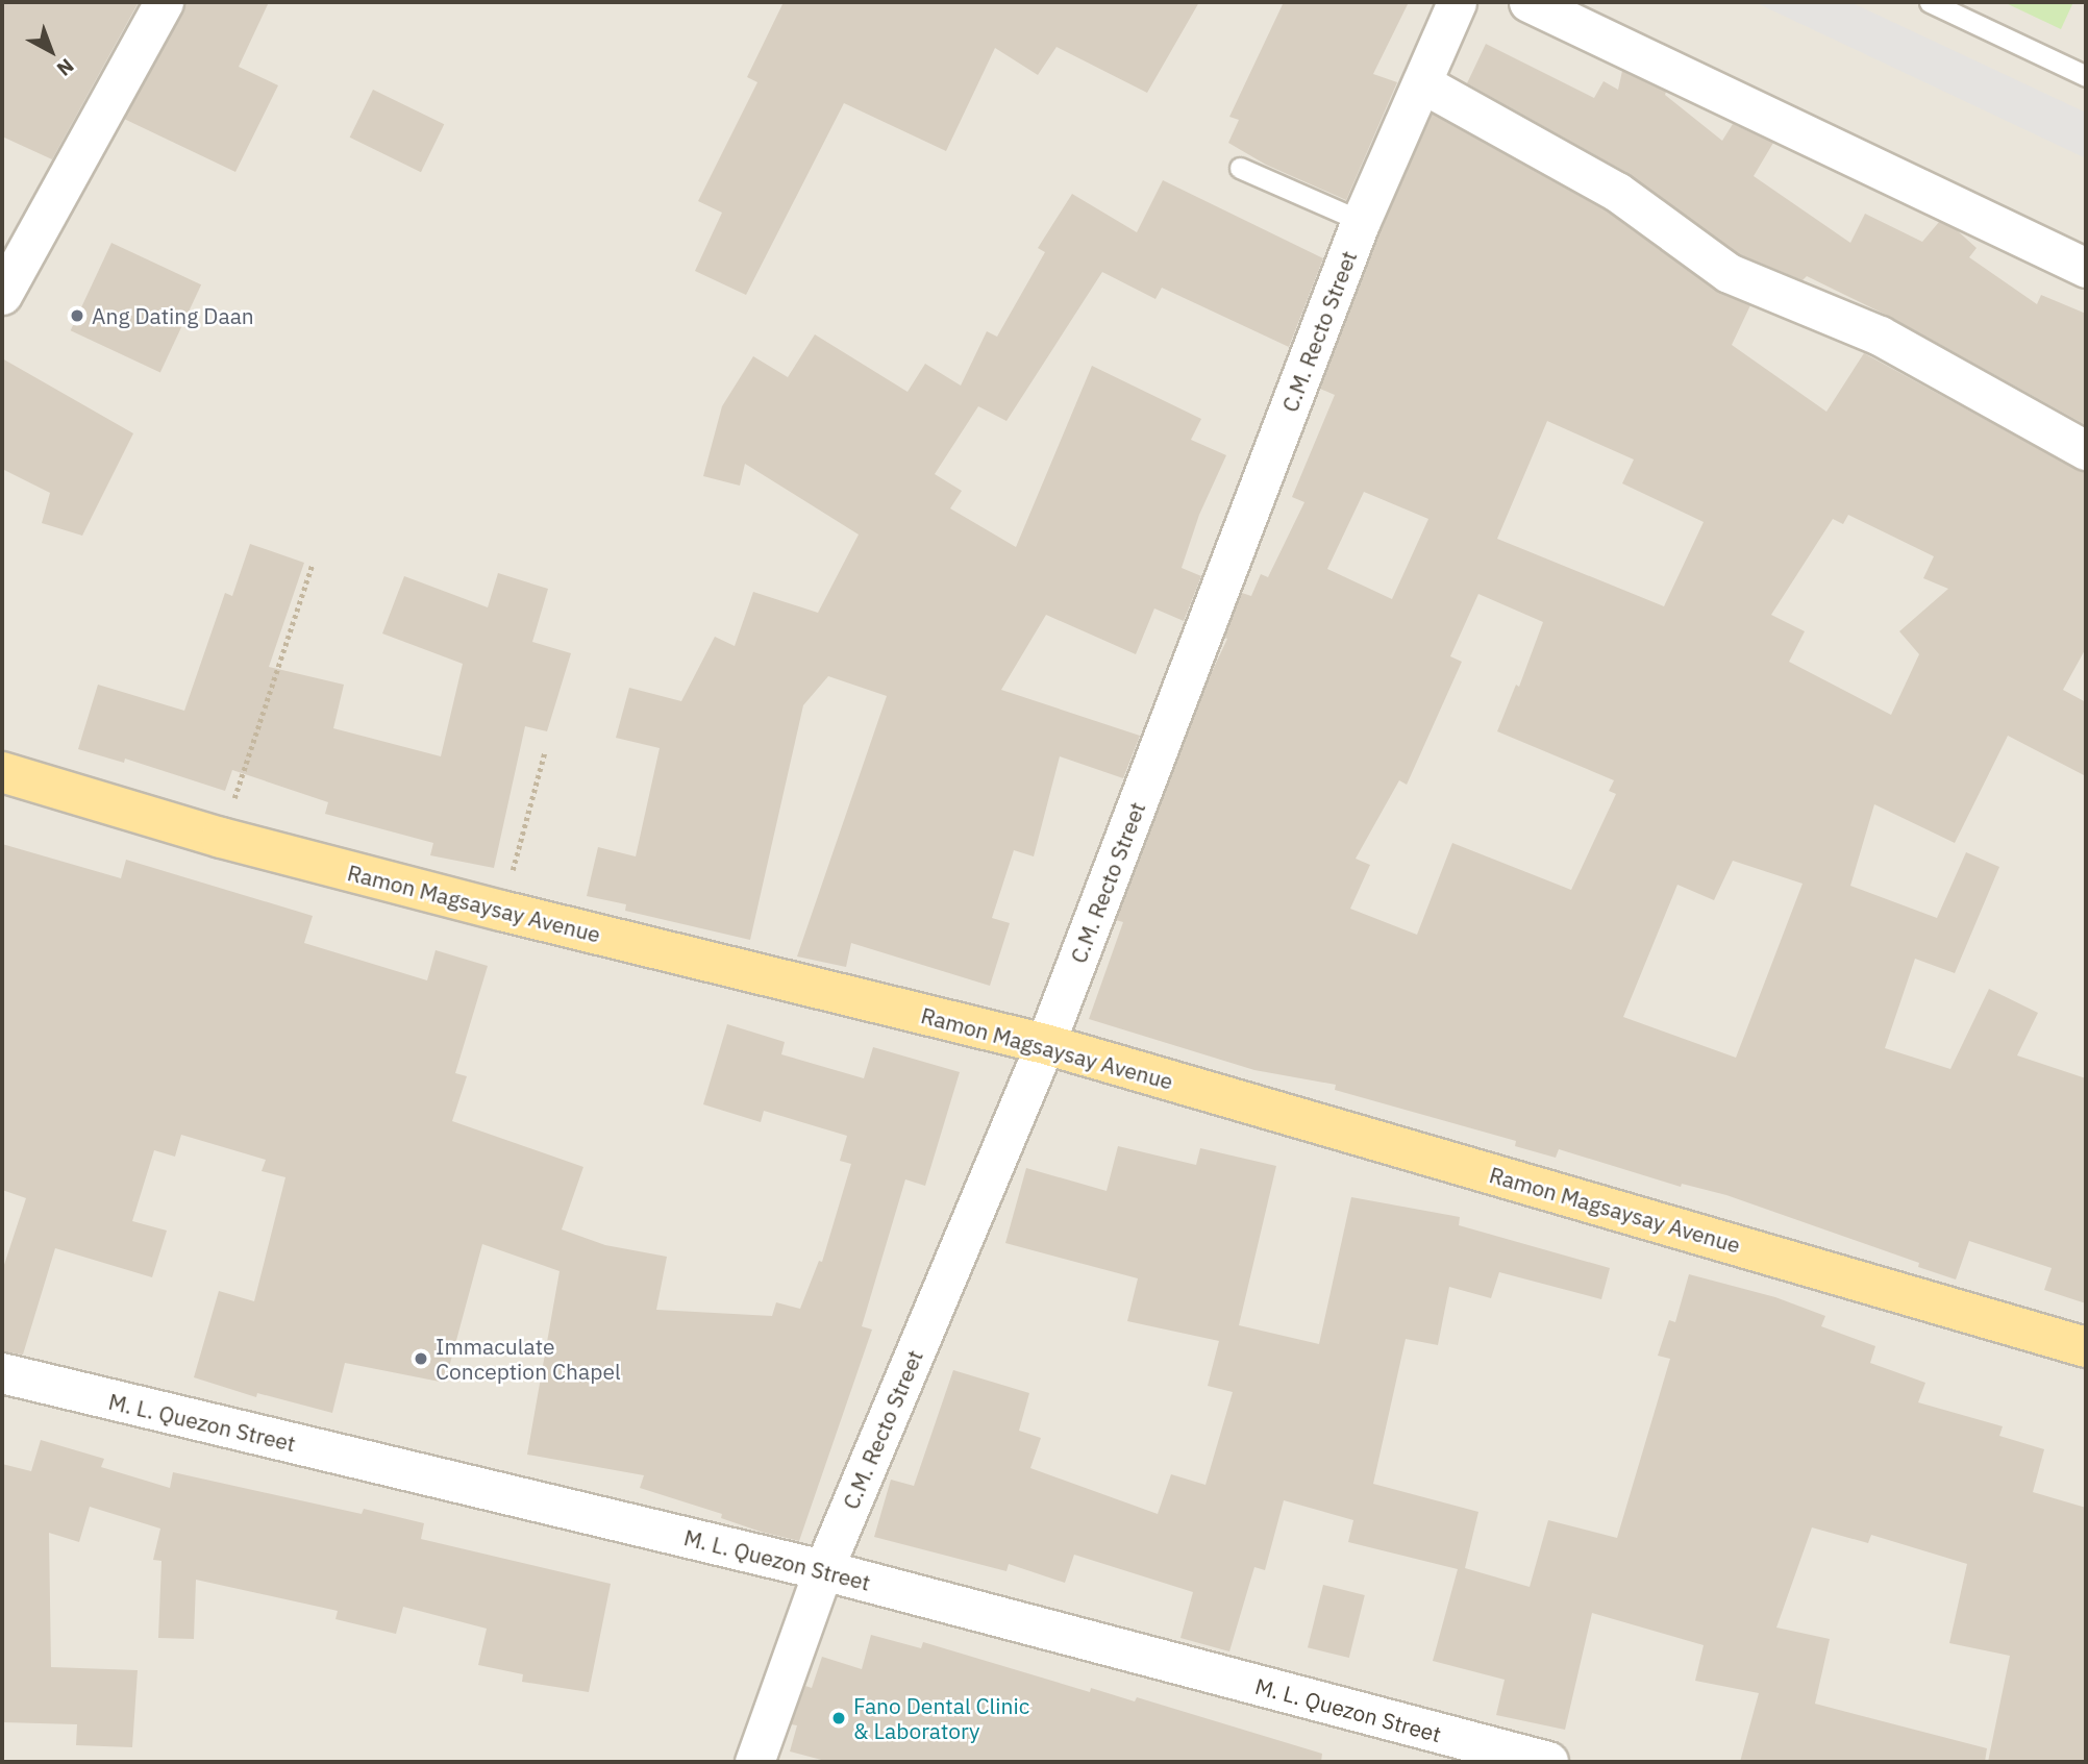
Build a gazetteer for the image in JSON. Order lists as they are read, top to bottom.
{
  "streets": {
    "main road": ["Ramon Magsaysay Avenue"],
    "street": ["C.M. Recto Street", "M. L. Quezon Street"]
  },
  "crossings": [
    ["C.M. Recto Street", "Ramon Magsaysay Avenue"],
    ["C.M. Recto Street", "M. L. Quezon Street"]
  ],
  "places": ["Ang Dating Daan", "Immaculate Conception Chapel", "Fano Dental Clinic & Laboratory"],
  "north": "bottom right"
}
